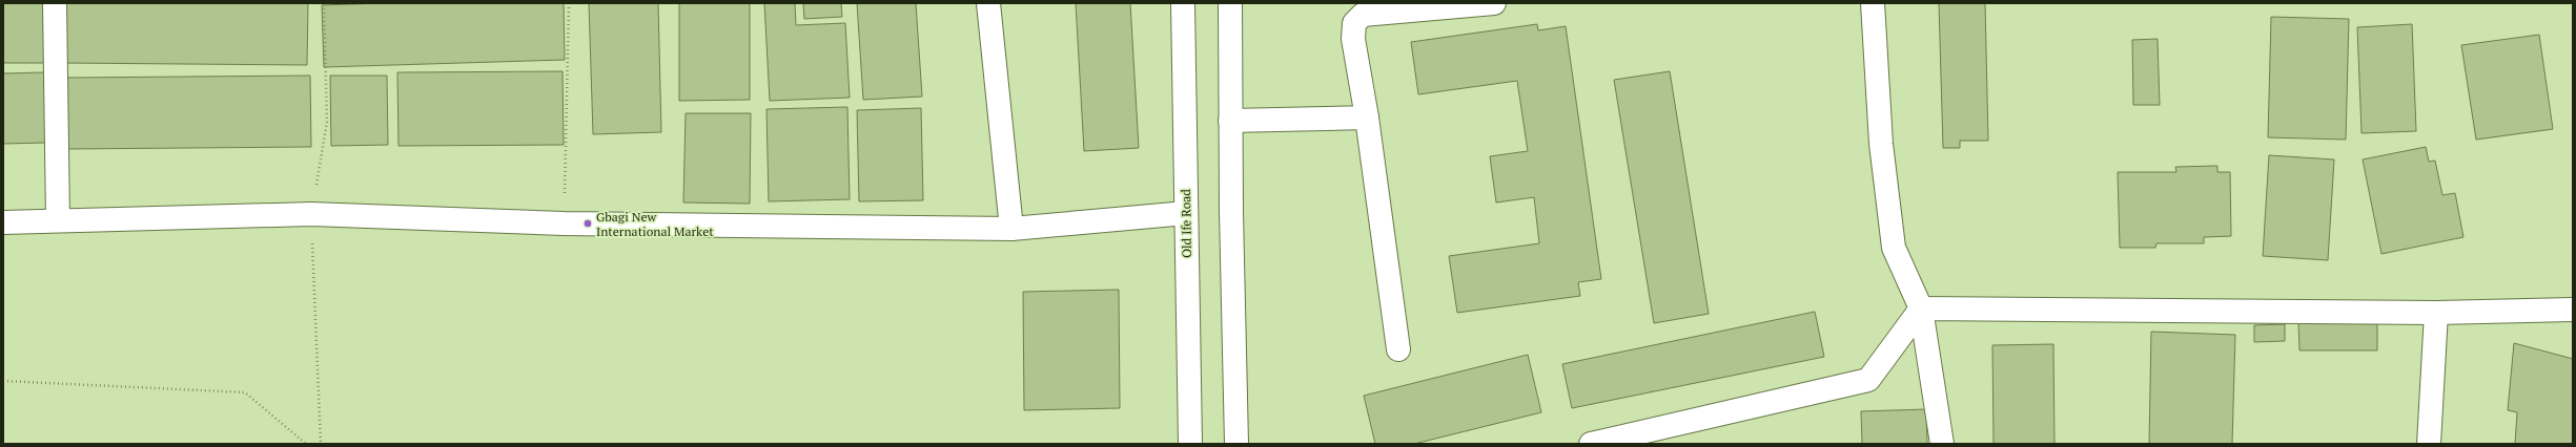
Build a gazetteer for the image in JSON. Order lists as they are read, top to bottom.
{
  "streets": {
    "street": ["Old Ife Road"]
  },
  "places": ["Gbagi New International Market"]
}
